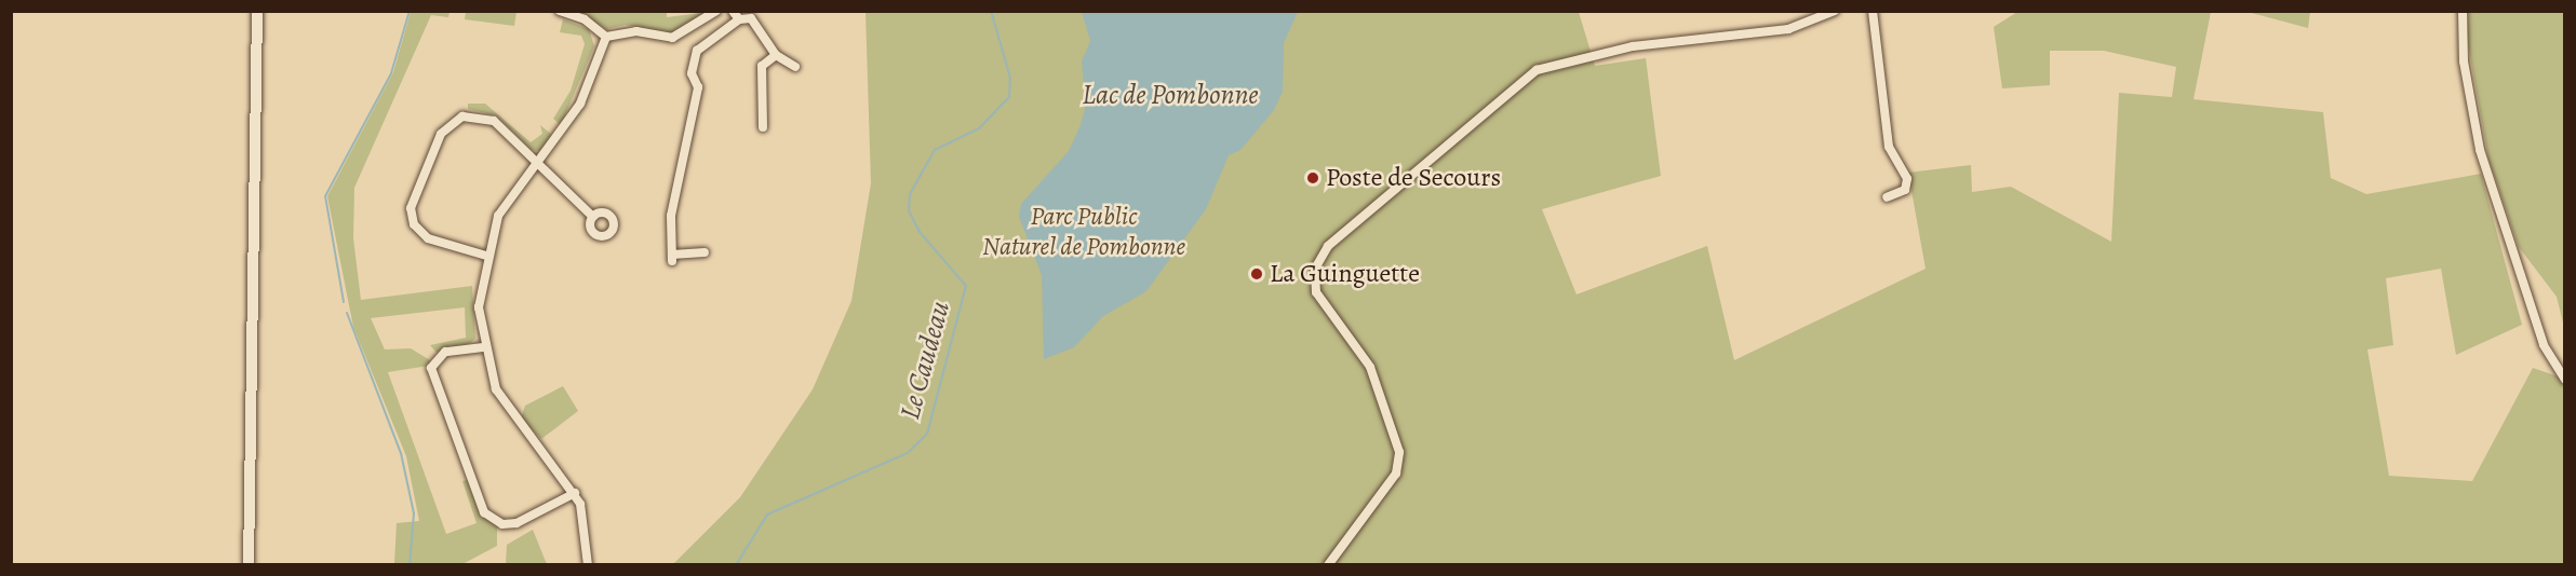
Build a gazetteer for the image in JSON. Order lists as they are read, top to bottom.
{
  "water": ["Lac de Pombonne", "Le Caudeau"],
  "parks": ["Parc Public Naturel de Pombonne"],
  "places": ["Poste de Secours", "La Guinguette"]
}
